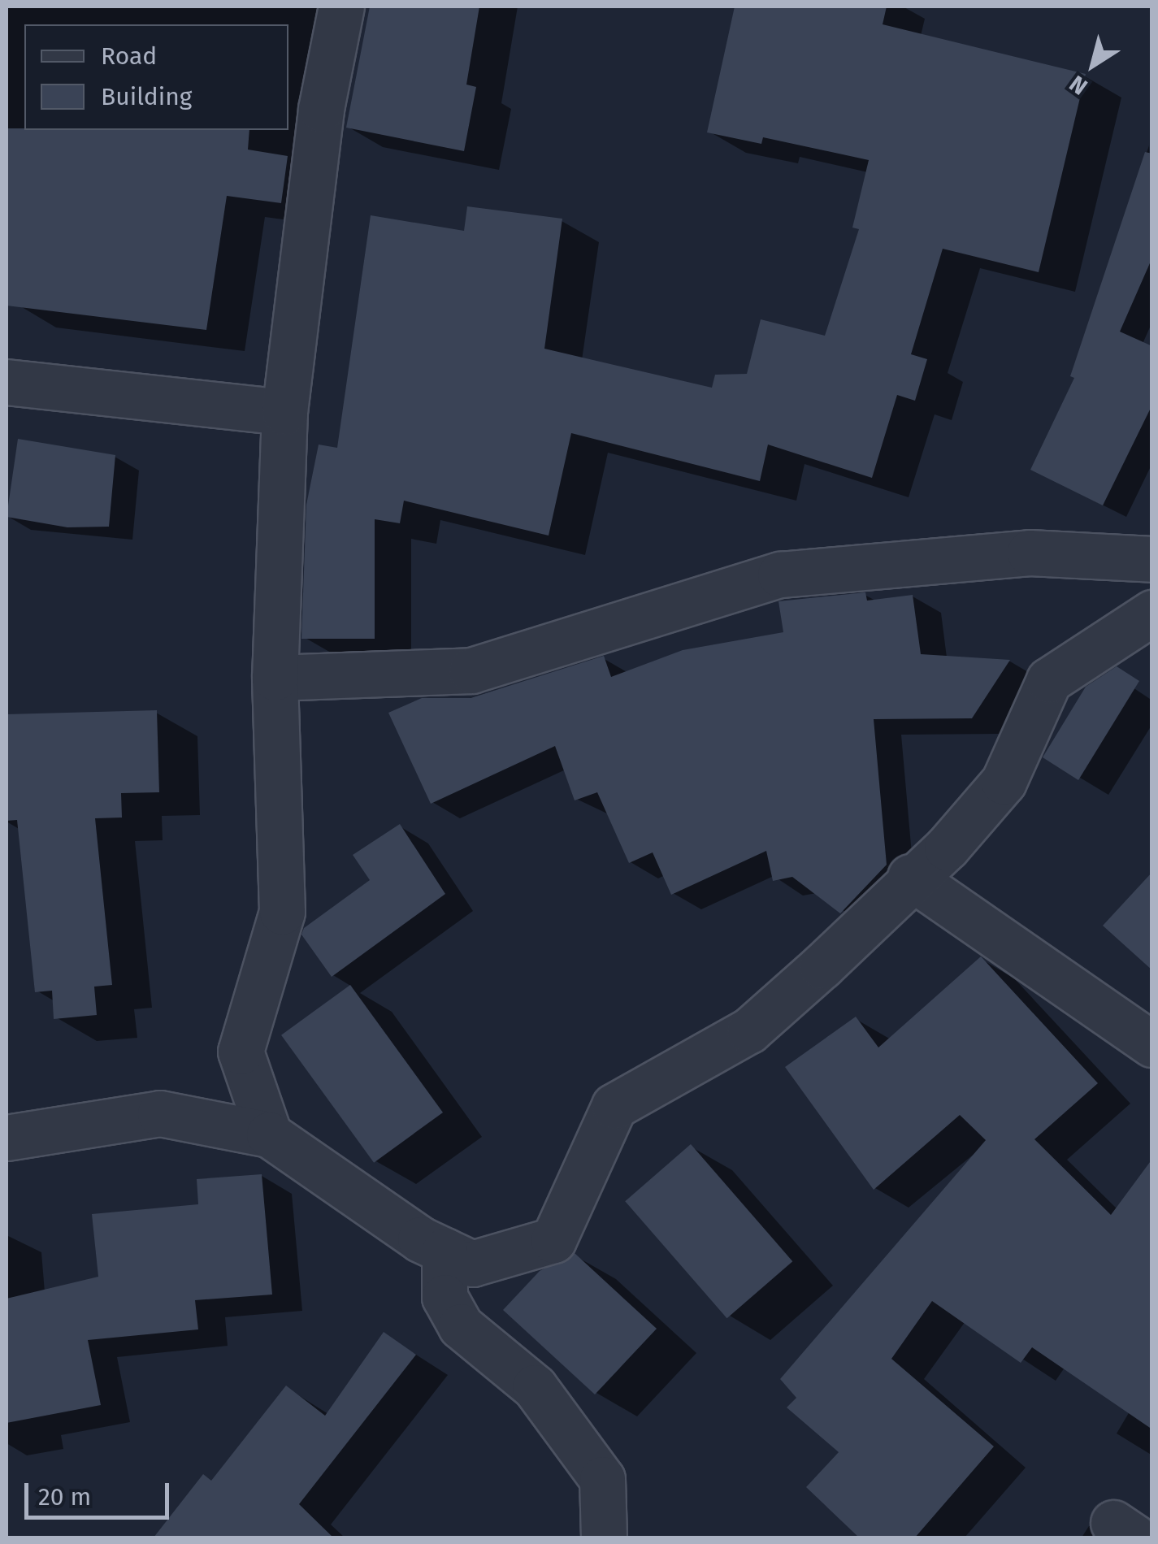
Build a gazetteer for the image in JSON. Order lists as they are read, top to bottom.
{
  "legend": ["Road", "Building"],
  "scale_bar": "20 m",
  "north": "bottom left"
}
